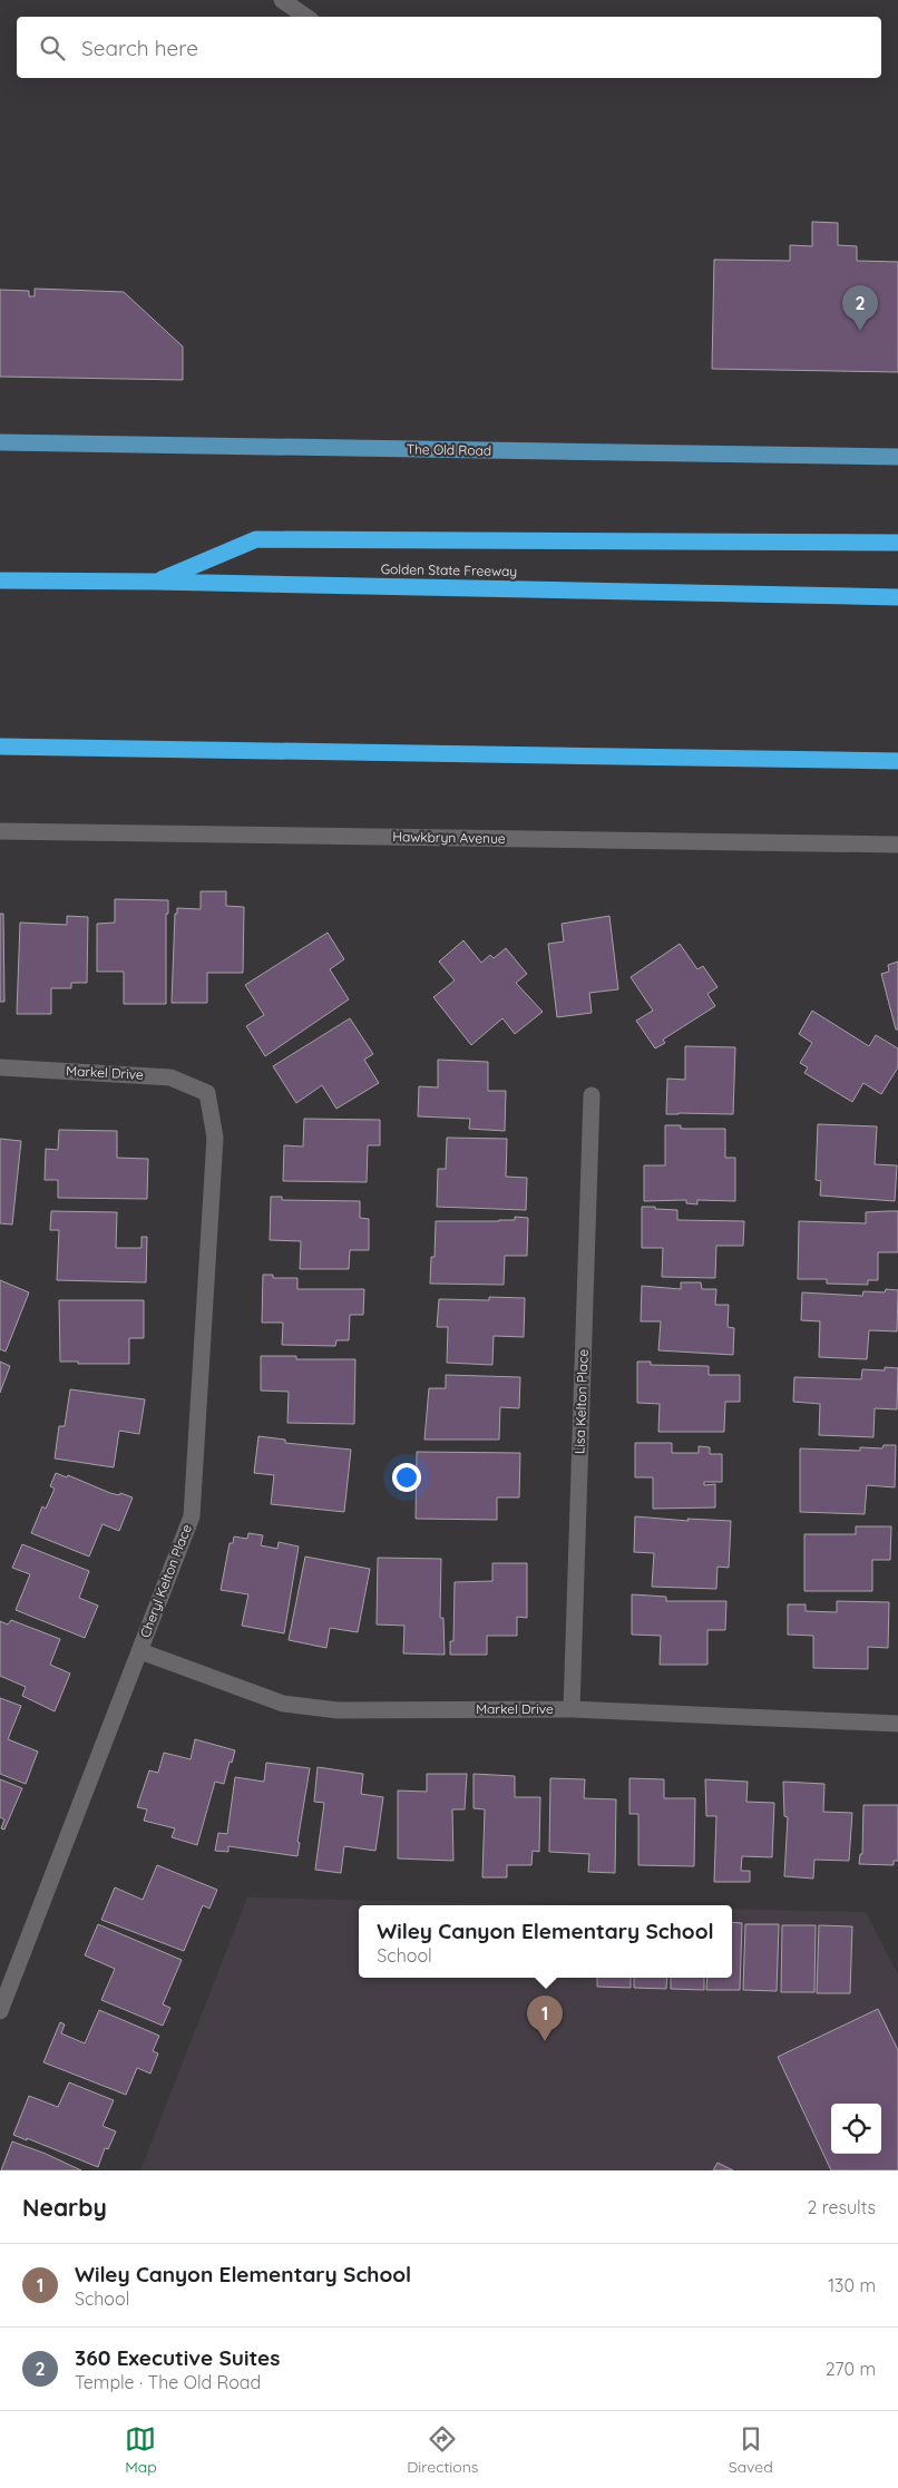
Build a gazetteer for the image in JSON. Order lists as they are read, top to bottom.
{
  "streets": {
    "highway": ["Golden State Freeway"],
    "main road": ["The Old Road"],
    "street": [
      "Hawkbryn Avenue",
      "Markel Drive",
      "Lisa Kelton Place",
      "Cheryl Kelton Place"
    ]
  },
  "crossings": [
    ["Markel Drive", "Lisa Kelton Place"],
    ["Markel Drive", "Cheryl Kelton Place"]
  ],
  "page": {
    "search": "Search here",
    "pins": ["2", "1"],
    "popup": ["Wiley Canyon Elementary School", "School"],
    "heading": ["Nearby", "2 results"],
    "list": [
      {
        "mark": "1",
        "name": "Wiley Canyon Elementary School",
        "note": "School",
        "value": "130 m"
      },
      {
        "mark": "2",
        "name": "360 Executive Suites",
        "note": "Temple · The Old Road",
        "value": "270 m"
      }
    ],
    "nav": ["Map", "Directions", "Saved"]
  }
}
